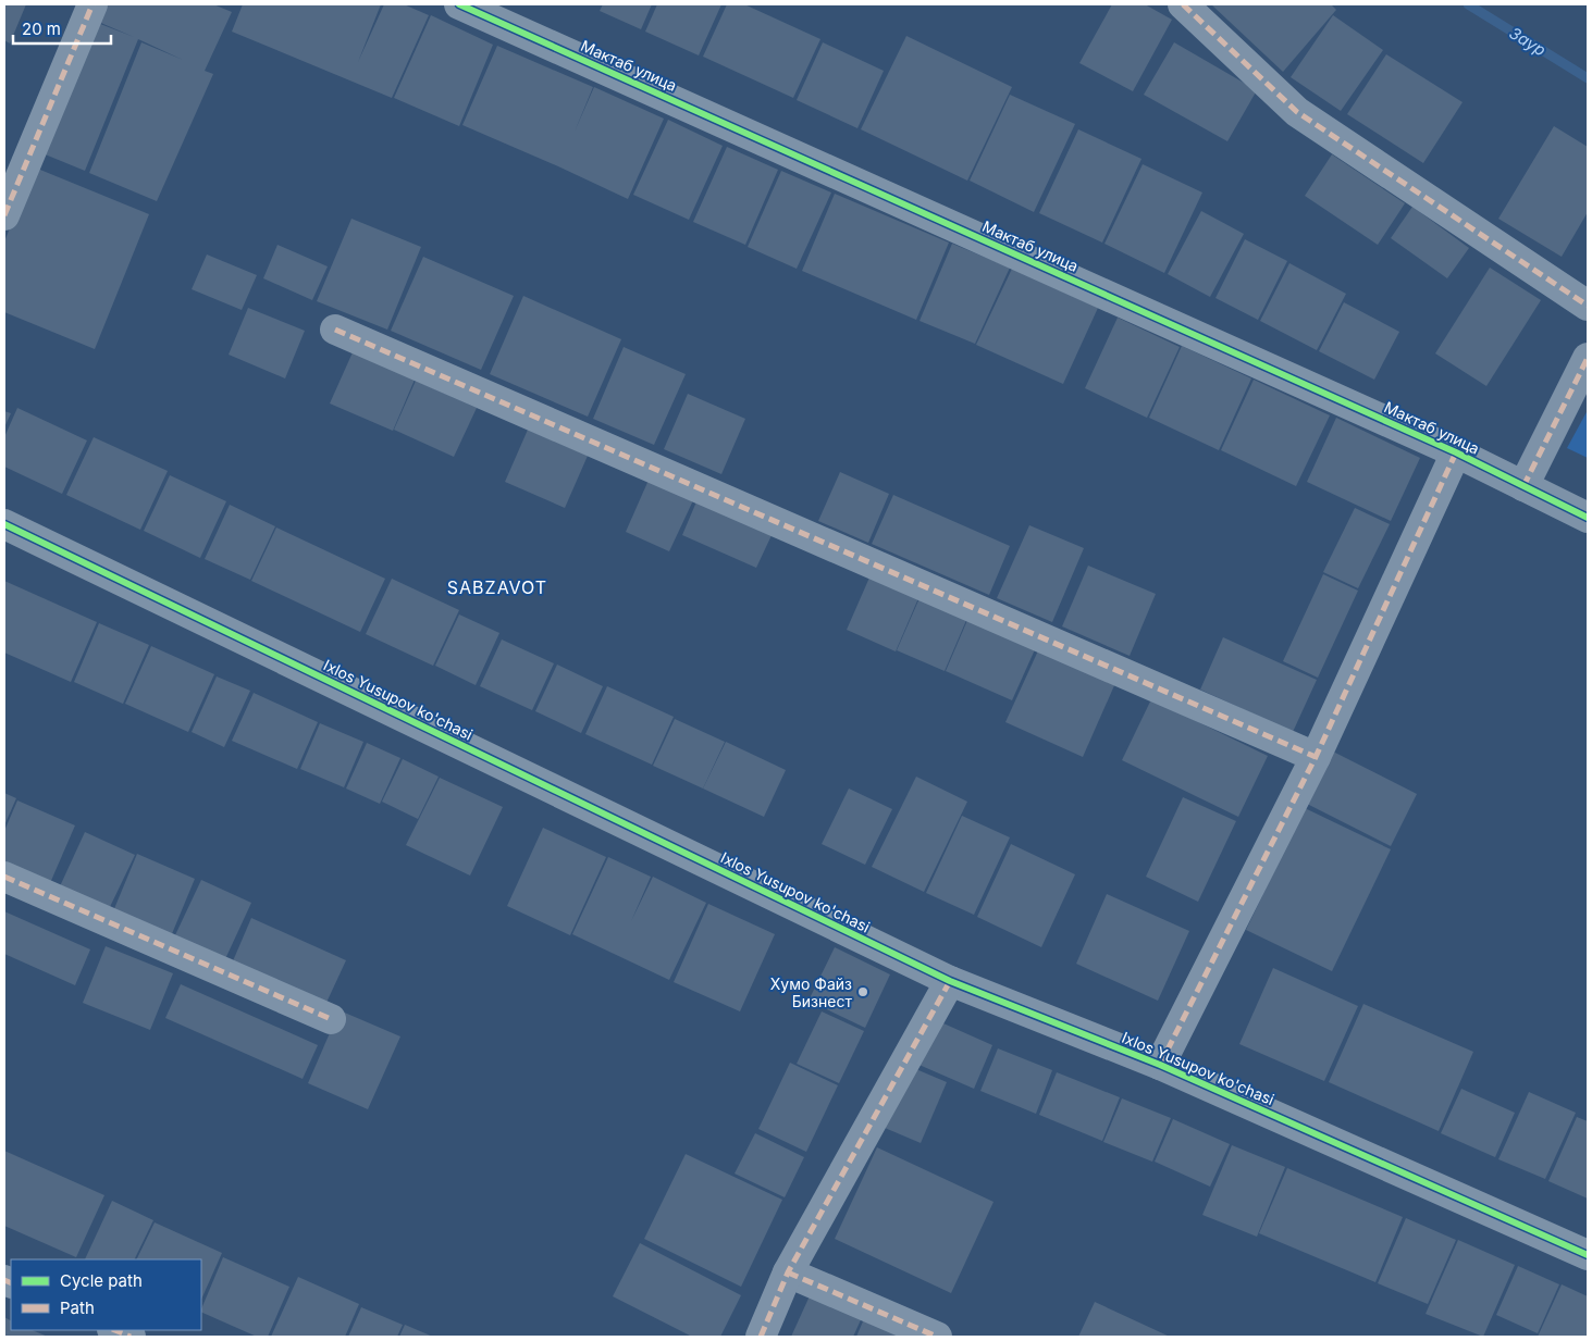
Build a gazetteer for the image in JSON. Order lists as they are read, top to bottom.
{
  "streets": {
    "street": ["Мактаб улица", "Ixlos Yusupov ko'chasi"]
  },
  "districts": ["SABZAVOT"],
  "water": ["Заур"],
  "places": ["Хумо Файз Бизнест"],
  "legend": ["Cycle path", "Path"],
  "scale_bar": "20 m"
}
